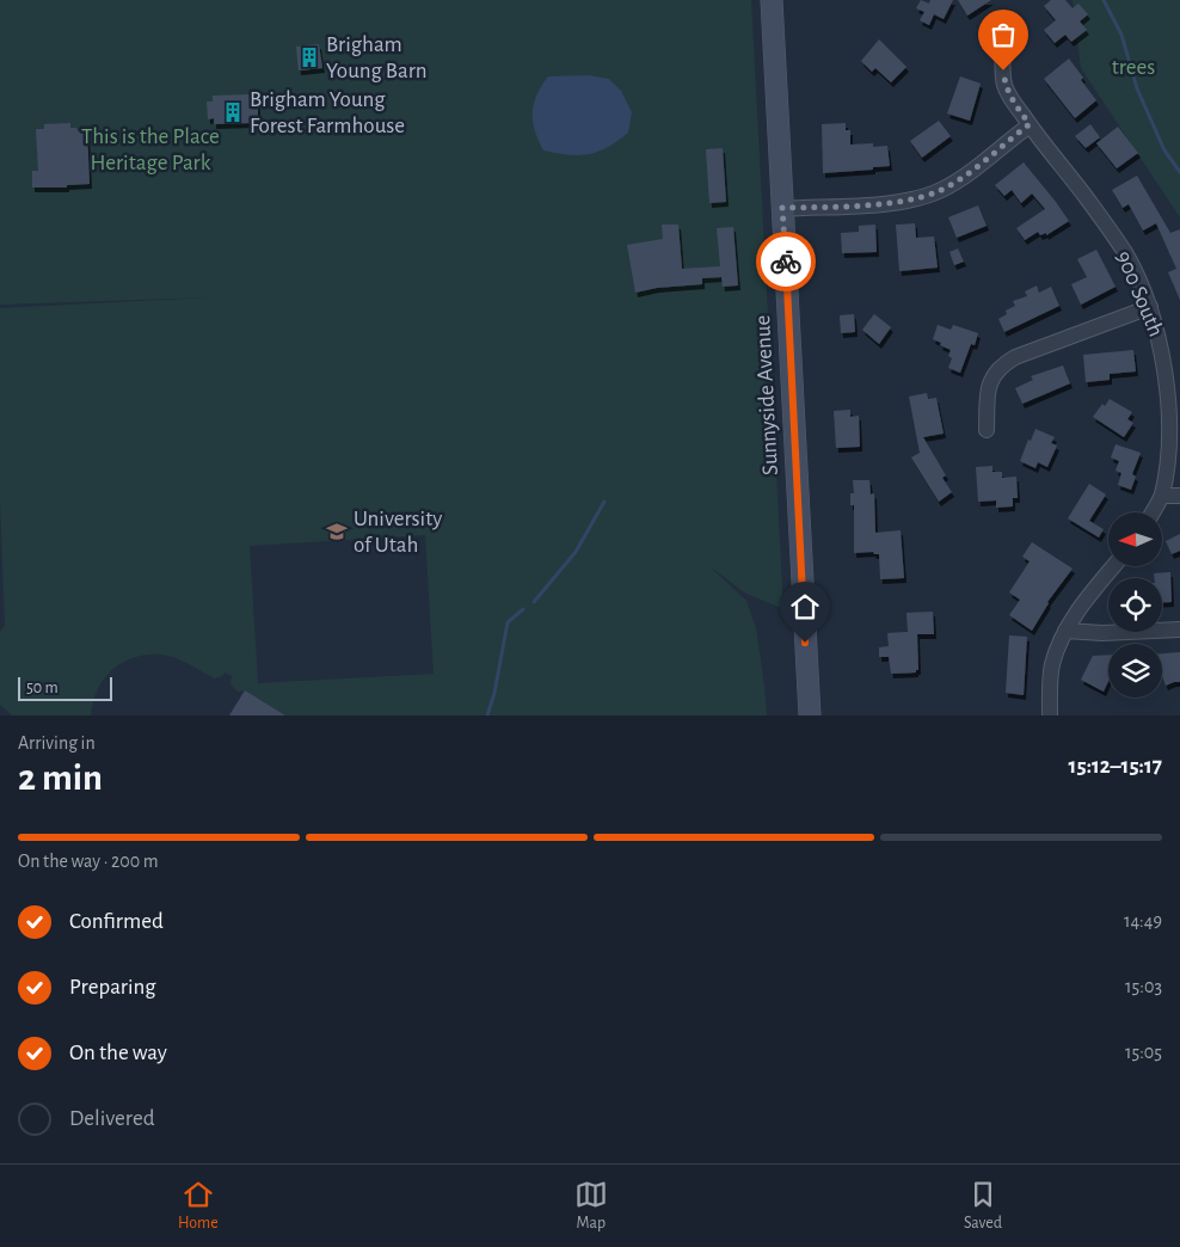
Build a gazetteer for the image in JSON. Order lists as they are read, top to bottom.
{
  "streets": {
    "main road": ["Sunnyside Avenue"],
    "street": ["900 South"]
  },
  "parks": ["trees", "This is the Place Heritage Park"],
  "places": {
    "building": ["Brigham Young Barn", "Brigham Young Forest Farmhouse"],
    "school or university": ["University of Utah"]
  },
  "scale_bar": "50 m",
  "north": "left",
  "page": {
    "scale": "50 m",
    "heading": ["2 min", "Arriving in", "15:12–15:17"],
    "bar": "On the way · 200 m",
    "list": [
      ["Confirmed", "14:49"],
      ["Preparing", "15:03"],
      ["On the way", "15:05"],
      "Delivered"
    ],
    "tabs": ["Home", "Map", "Saved"]
  }
}
